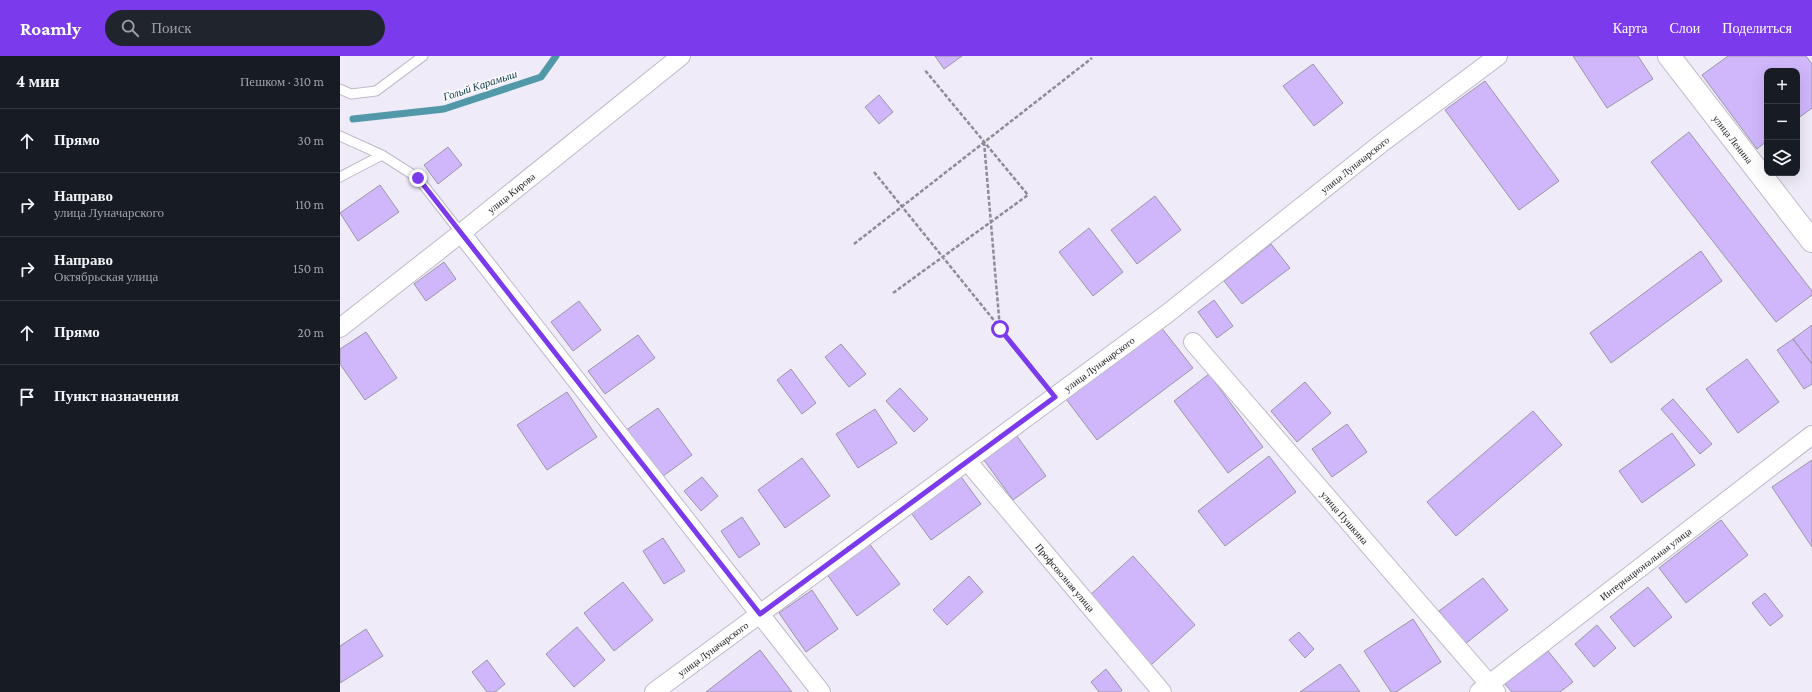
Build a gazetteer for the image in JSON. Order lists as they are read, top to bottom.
{
  "streets": {
    "street": [
      "улица Ленина",
      "улица Луначарского",
      "улица Кирова",
      "улица Пушкина",
      "Интернациональная улица",
      "Профсоюзная улица"
    ]
  },
  "crossings": [
    ["улица Луначарского", "Профсоюзная улица"],
    ["улица Пушкина", "Интернациональная улица"]
  ],
  "water": ["Голый Карамыш"],
  "page": {
    "header": "Roamly",
    "search": "Поиск",
    "nav": ["Карта", "Слои", "Поделиться"],
    "heading": ["4 мин", "Пешком · 310 m"],
    "map_buttons": ["+", "−"],
    "list": [
      ["Прямо", "30 m"],
      ["Направо", "улица Луначарского", "110 m"],
      ["Направо", "Октябрьская улица", "150 m"],
      ["Прямо", "20 m"],
      "Пункт назначения"
    ]
  }
}
